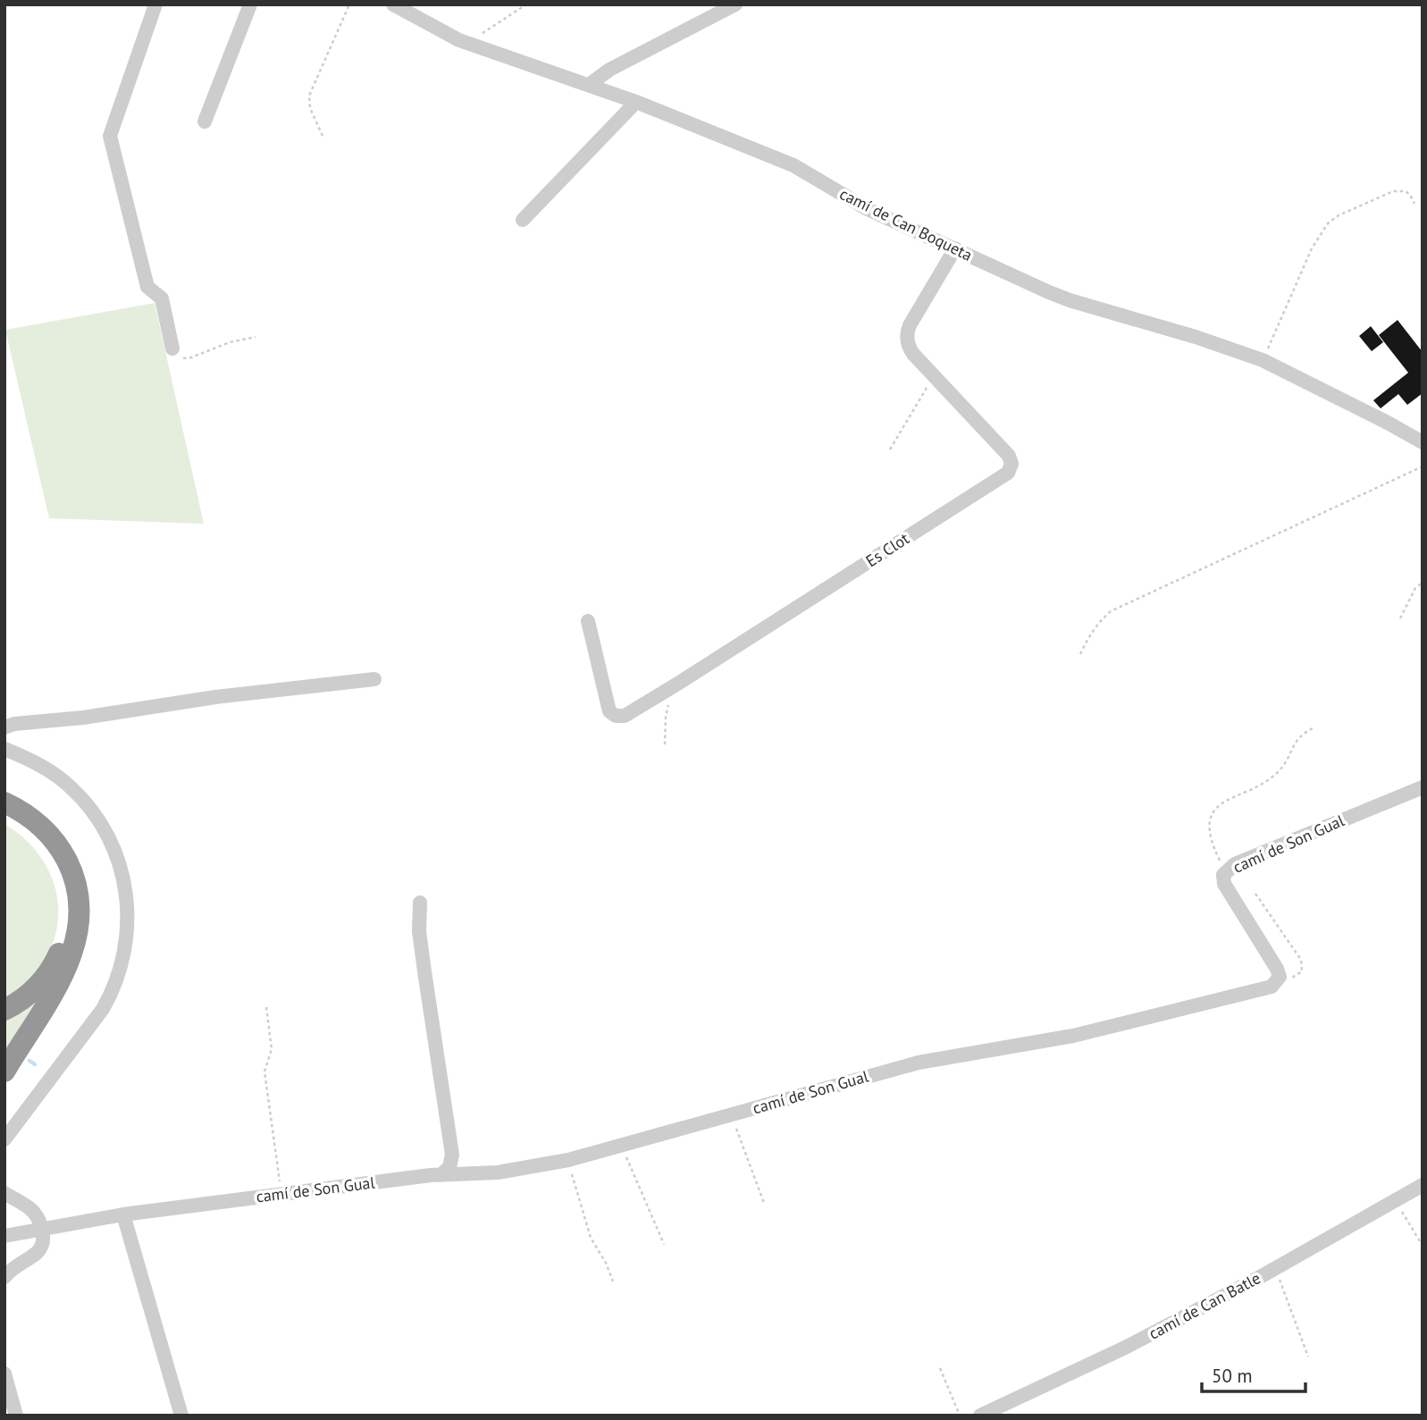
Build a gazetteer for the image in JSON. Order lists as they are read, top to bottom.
{
  "streets": {
    "street": [
      "camí de Can Boqueta",
      "Es Clot",
      "camí de Son Gual",
      "camí de Can Batle"
    ]
  },
  "crossings": [
    ["camí de Can Boqueta", "Es Clot"]
  ],
  "scale_bar": "50 m"
}
